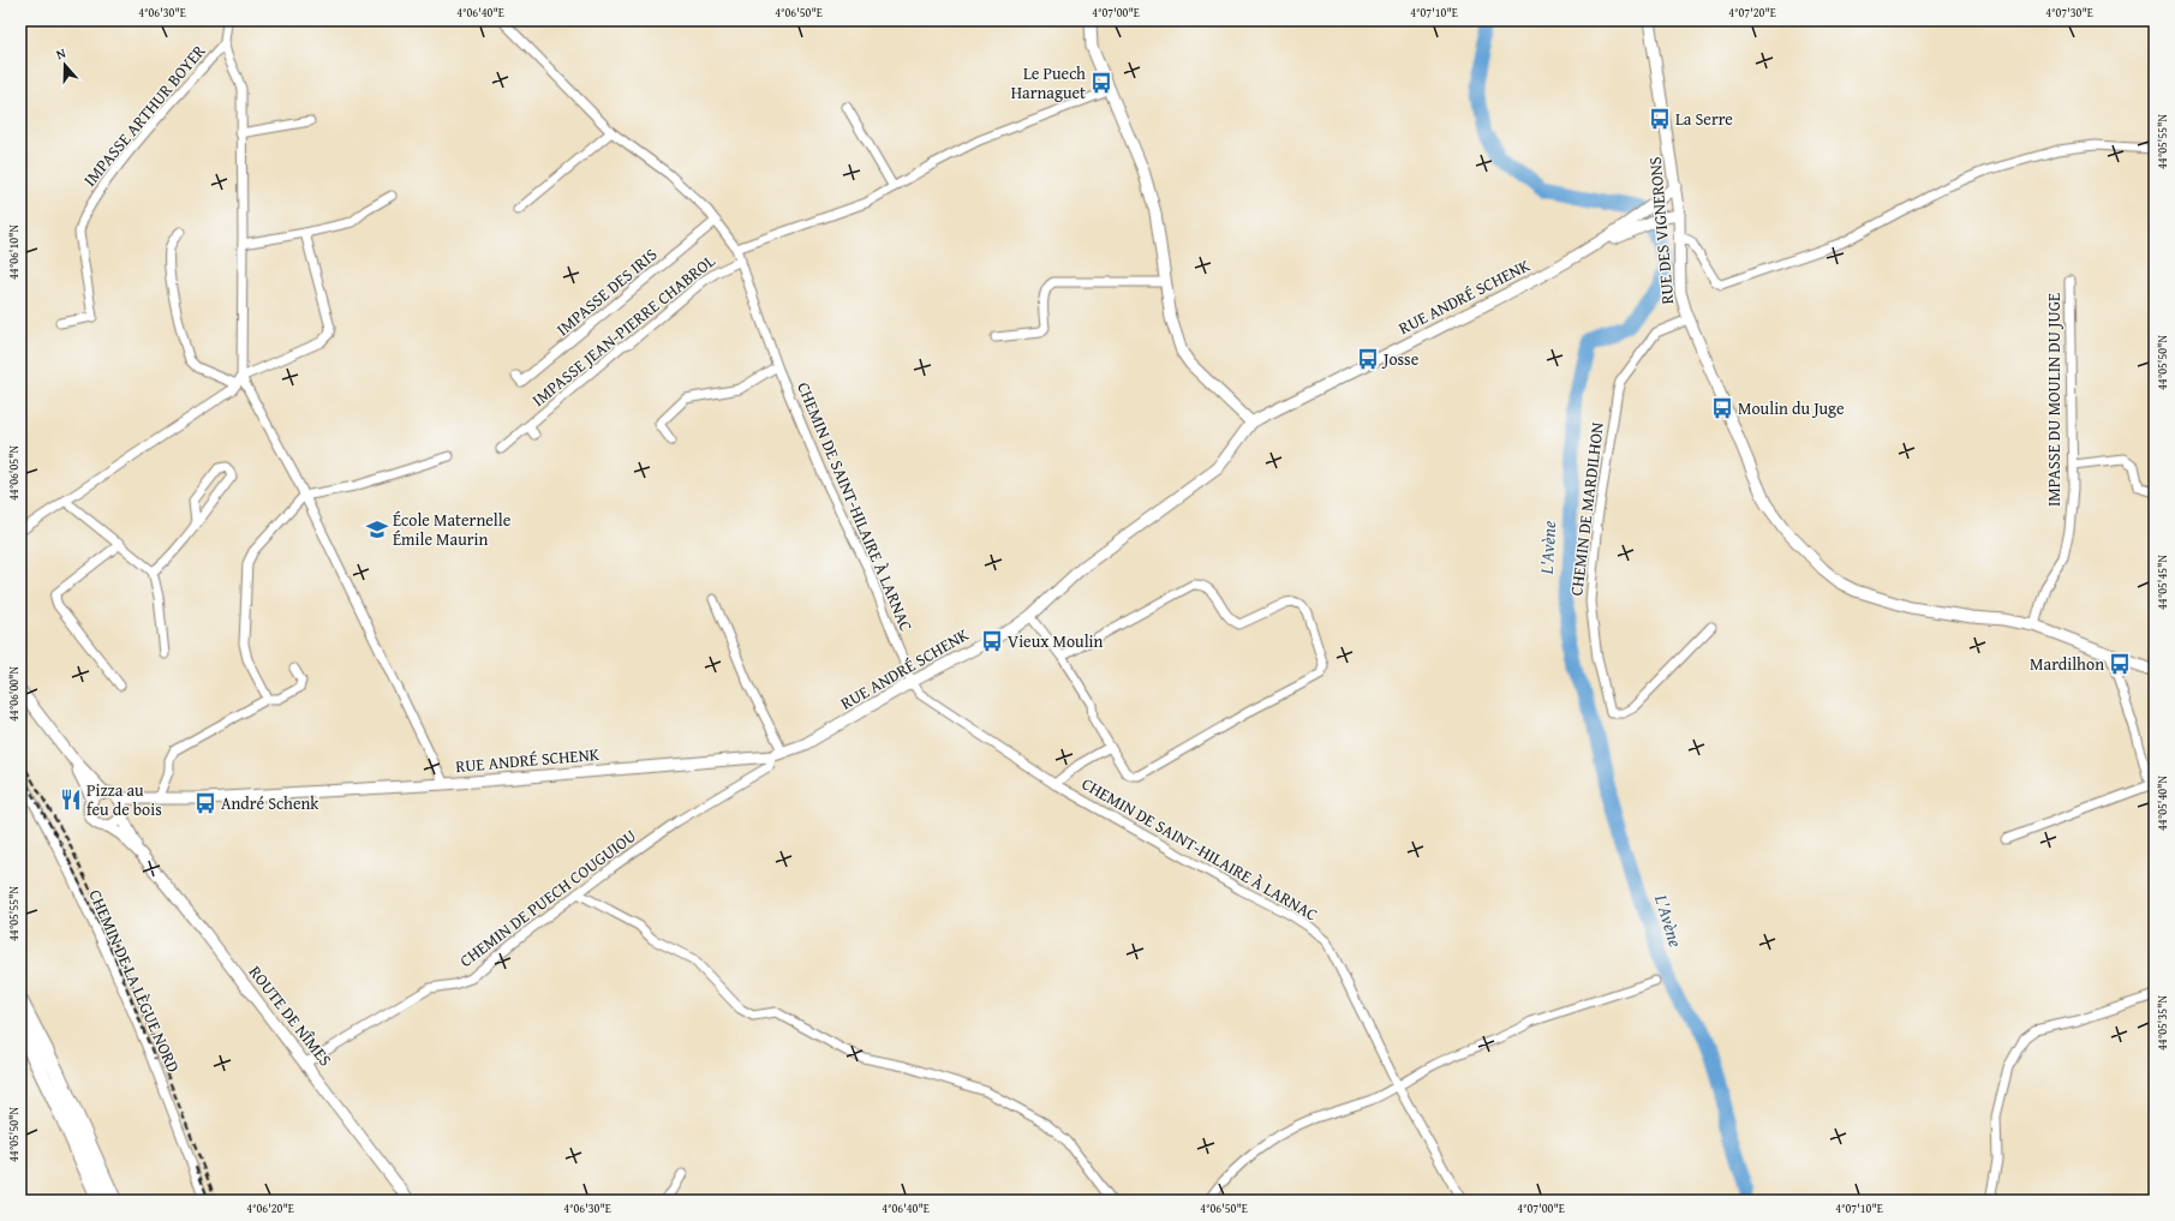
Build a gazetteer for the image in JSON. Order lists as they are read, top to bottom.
{
  "streets": {
    "street": [
      "IMPASSE ARTHUR BOYER",
      "RUE DES VIGNERONS",
      "IMPASSE DES IRIS",
      "RUE ANDRÉ SCHENK",
      "IMPASSE JEAN-PIERRE CHABROL",
      "IMPASSE DU MOULIN DU JUGE",
      "CHEMIN DE SAINT-HILAIRE À LARNAC",
      "CHEMIN DE MARDILHON",
      "CHEMIN DE PUECH COUGUIOU",
      "CHEMIN DE LA LÈGUE NORD",
      "ROUTE DE NÎMES"
    ]
  },
  "crossings": [
    ["RUE DES VIGNERONS", "RUE ANDRÉ SCHENK"],
    ["RUE DES VIGNERONS", "IMPASSE DU MOULIN DU JUGE"],
    ["RUE DES VIGNERONS", "CHEMIN DE MARDILHON"],
    ["IMPASSE DES IRIS", "CHEMIN DE SAINT-HILAIRE À LARNAC"],
    ["RUE ANDRÉ SCHENK", "CHEMIN DE SAINT-HILAIRE À LARNAC"],
    ["RUE ANDRÉ SCHENK", "CHEMIN DE PUECH COUGUIOU"],
    ["RUE ANDRÉ SCHENK", "ROUTE DE NÎMES"],
    ["IMPASSE JEAN-PIERRE CHABROL", "CHEMIN DE SAINT-HILAIRE À LARNAC"],
    ["CHEMIN DE PUECH COUGUIOU", "ROUTE DE NÎMES"]
  ],
  "water": ["L'Avène"],
  "places": {
    "bus stop": [
      "Le Puech Harnaguet",
      "La Serre",
      "Josse",
      "Moulin du Juge",
      "Vieux Moulin",
      "Mardilhon",
      "André Schenk"
    ],
    "school or university": ["École Maternelle Émile Maurin"],
    "restaurant": ["Pizza au feu de bois"]
  },
  "north": "top",
  "coordinates": [
    "4°06'30\"E",
    "4°06'40\"E",
    "4°06'50\"E",
    "4°07'00\"E",
    "4°07'10\"E",
    "4°07'20\"E",
    "4°07'30\"E",
    "44°05'55\"N",
    "44°06'10\"N",
    "44°05'50\"N",
    "44°06'05\"N",
    "44°05'45\"N",
    "44°06'00\"N",
    "44°05'40\"N",
    "44°05'35\"N",
    "4°06'20\"E"
  ]
}
